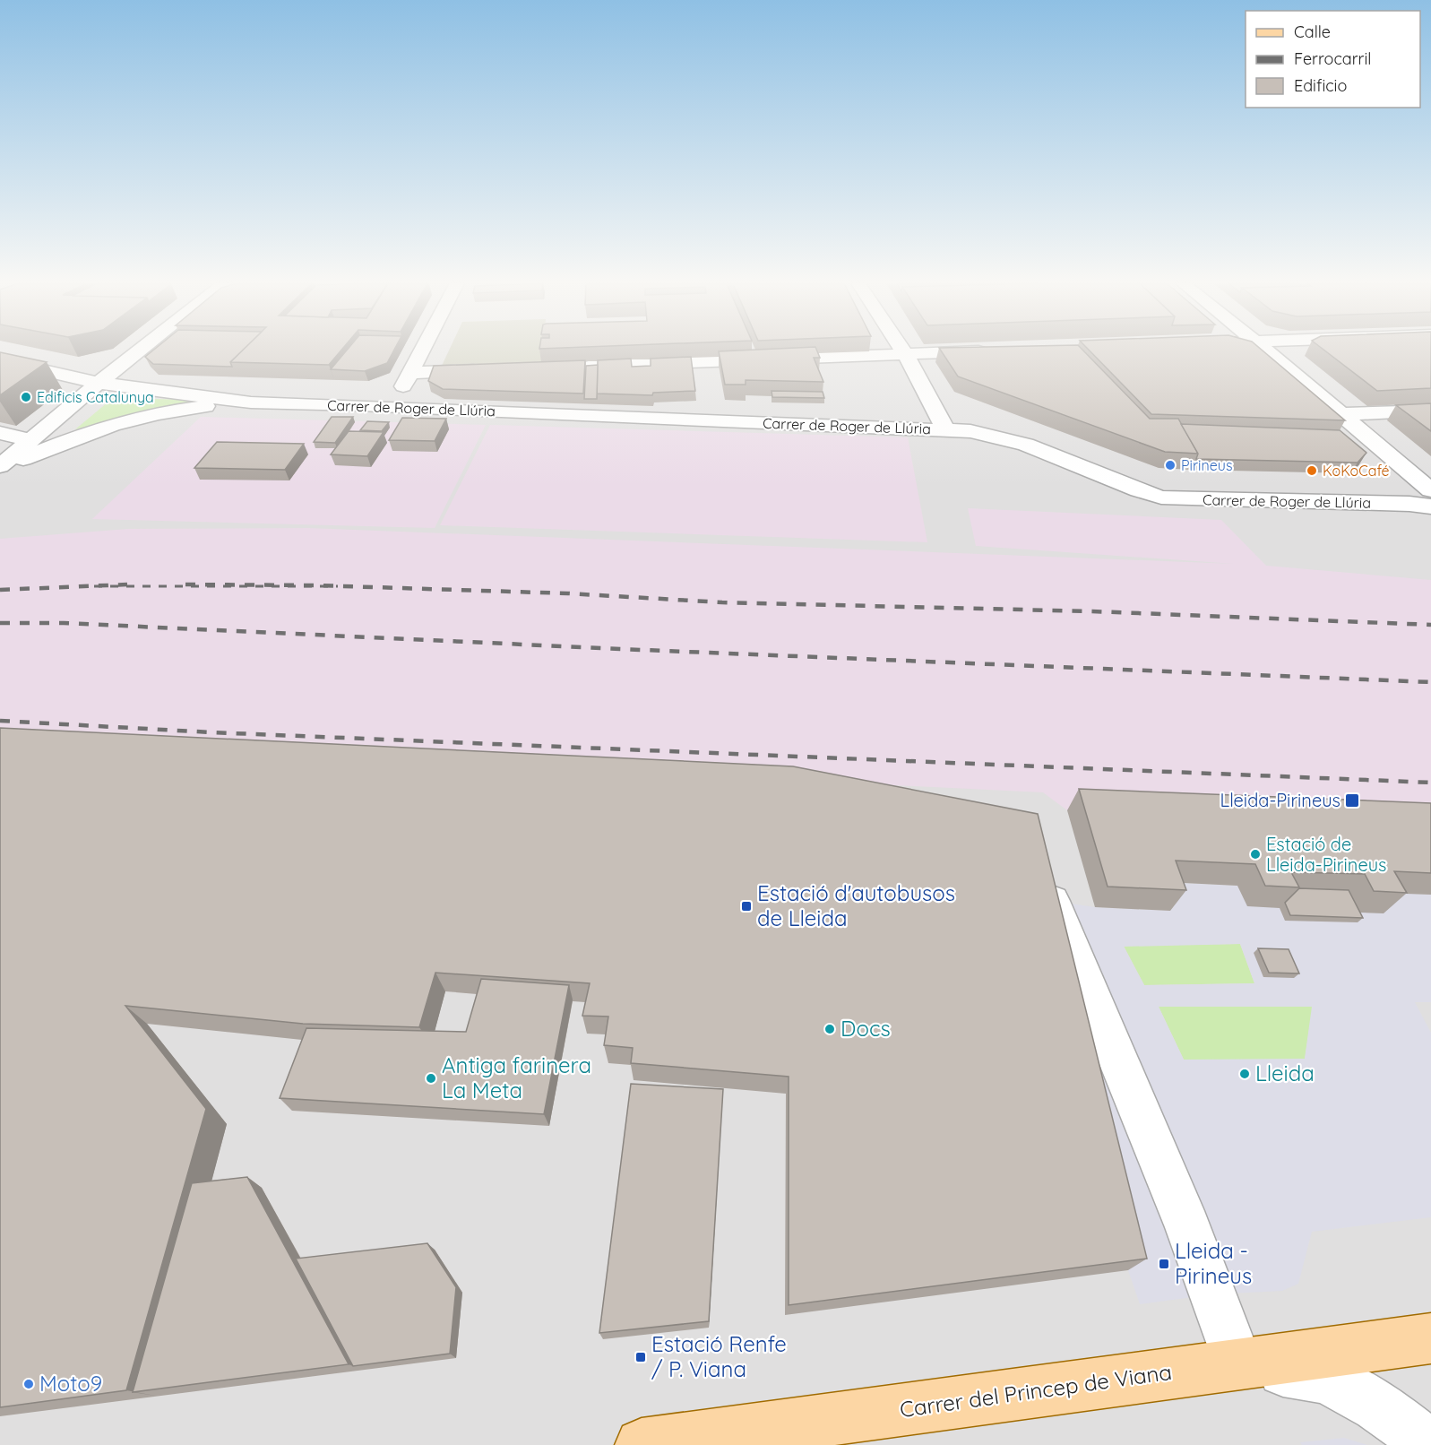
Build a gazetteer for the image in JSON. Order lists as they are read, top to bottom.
{
  "streets": {
    "main road": ["Carrer del Princep de Viana"],
    "street": ["Carrer de Roger de Llúria"]
  },
  "places": {
    "other": [
      "Edificis Catalunya",
      "Pirineus",
      "KoKoCafé",
      "Estació de Lleida-Pirineus",
      "Docs",
      "Lleida",
      "Antiga farinera La Meta",
      "Moto9"
    ],
    "transit": [
      "Lleida-Pirineus",
      "Estació d'autobusos de Lleida",
      "Lleida - Pirineus",
      "Estació Renfe / P. Viana"
    ]
  },
  "legend": ["Calle", "Ferrocarril", "Edificio"]
}
